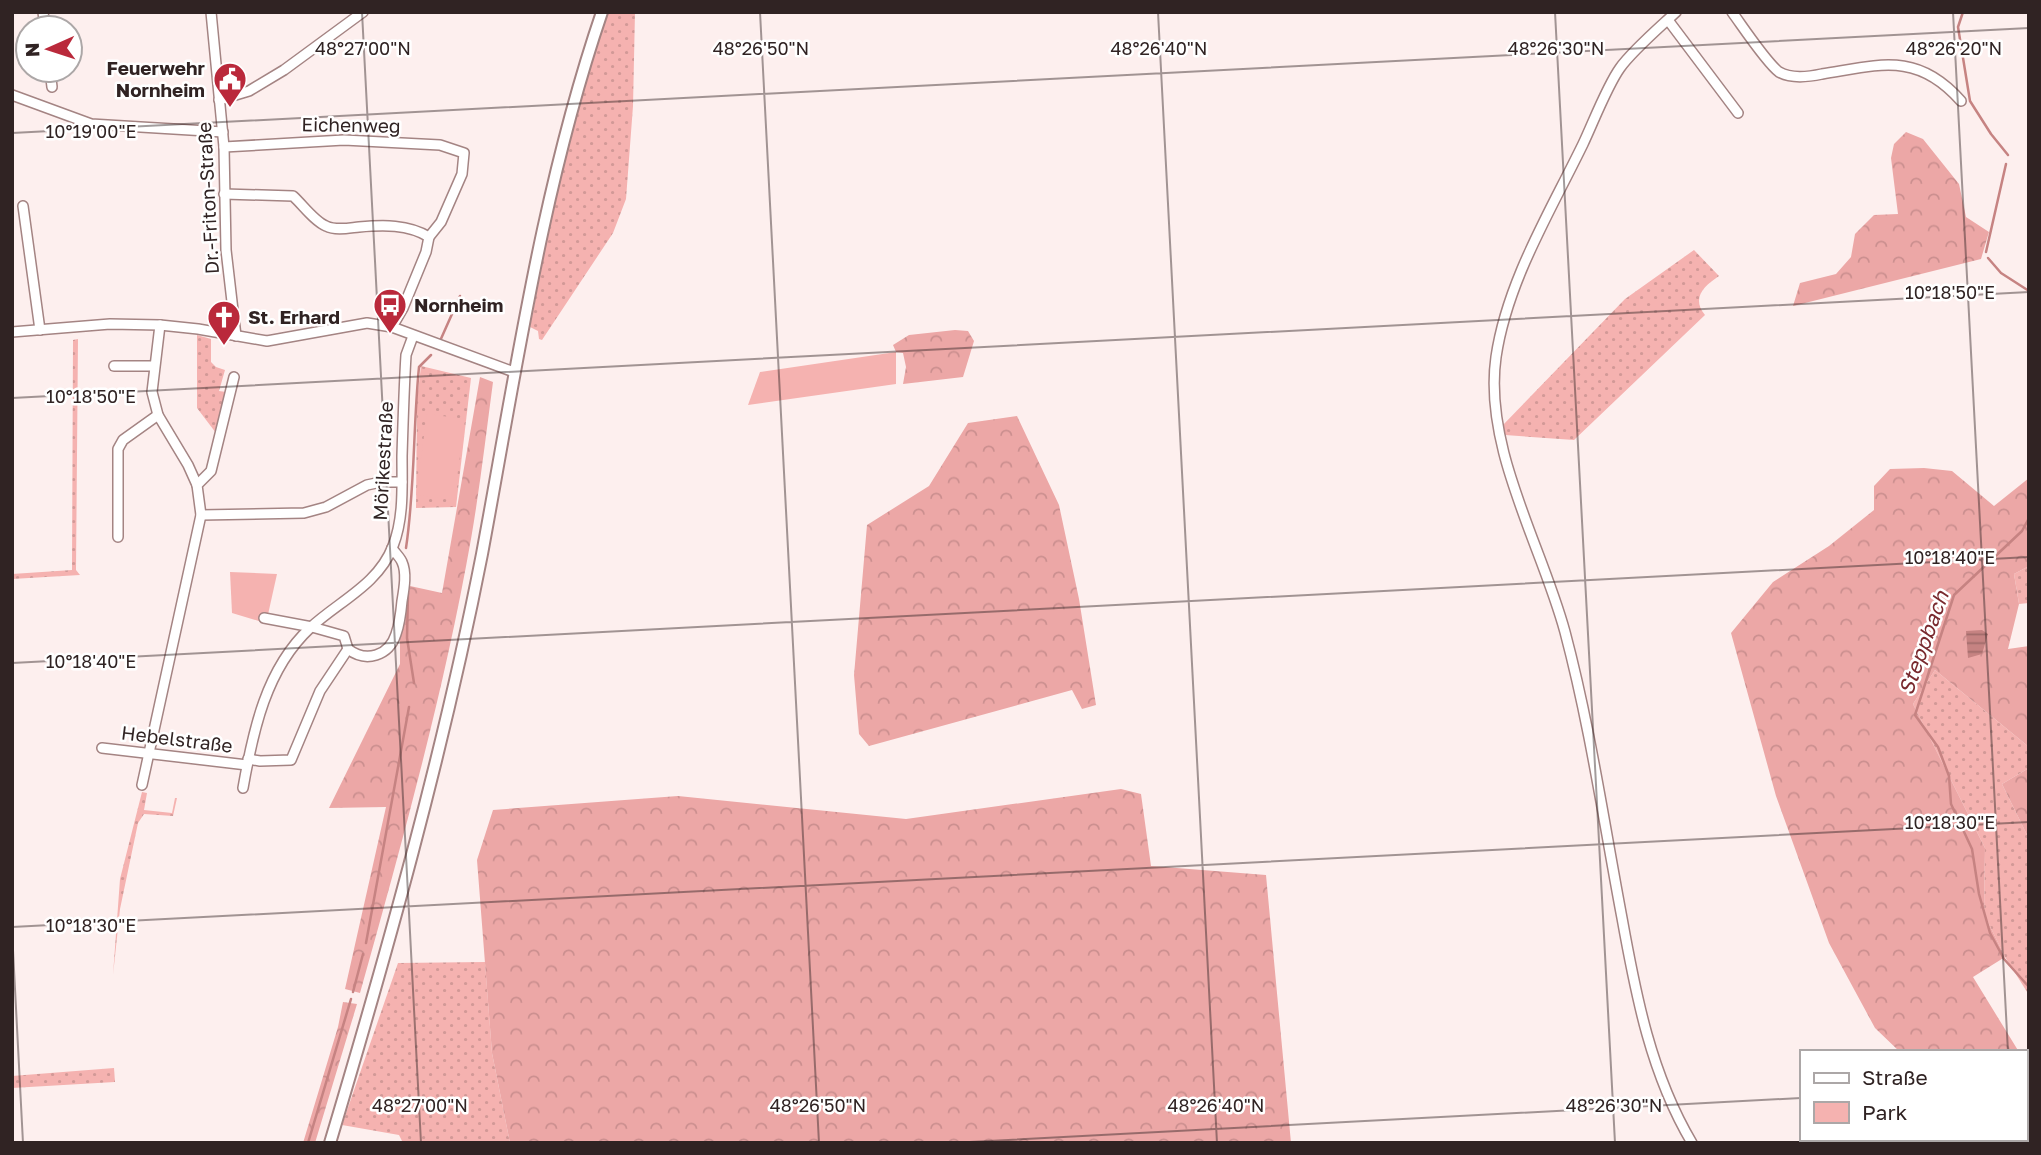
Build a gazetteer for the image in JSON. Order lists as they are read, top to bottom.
{
  "streets": {
    "street": [
      "Eichenweg",
      "Dr.-Friton-Straße",
      "Mörikestraße",
      "Hebelstraße"
    ]
  },
  "crossings": [
    ["Eichenweg", "Dr.-Friton-Straße"],
    ["Mörikestraße", "Hebelstraße"]
  ],
  "water": ["Steppbach"],
  "places": {
    "public building": ["Feuerwehr Nornheim"],
    "bus stop": ["Nornheim"],
    "church": ["St. Erhard"]
  },
  "legend": ["Straße", "Park"],
  "north": "left",
  "coordinates": [
    "48°27'00\"N",
    "48°26'50\"N",
    "48°26'40\"N",
    "48°26'30\"N",
    "48°26'20\"N",
    "10°19'00\"E",
    "10°18'50\"E",
    "10°18'40\"E",
    "10°18'30\"E"
  ]
}
